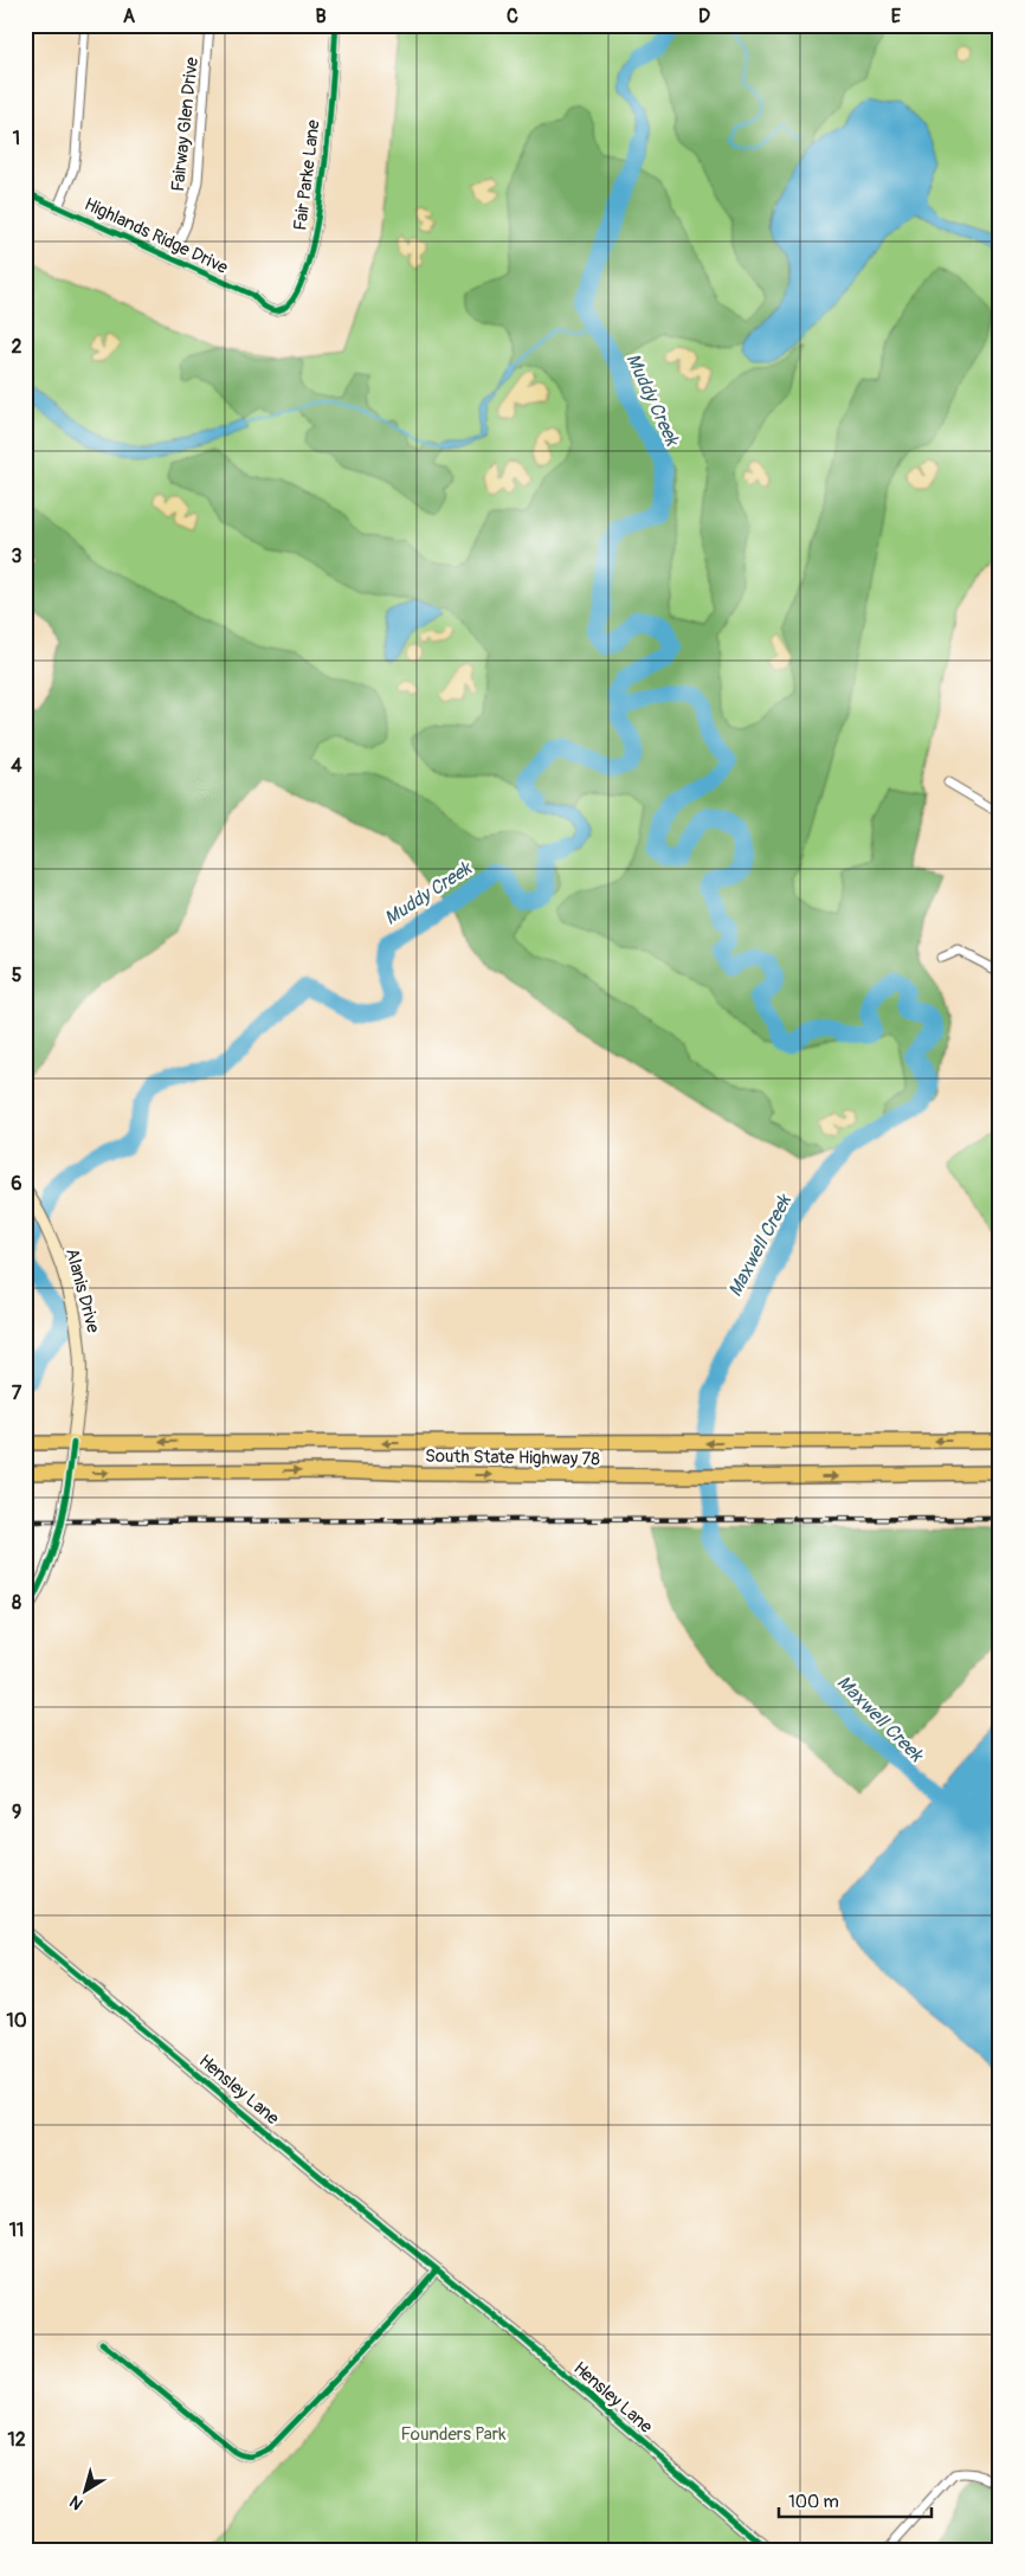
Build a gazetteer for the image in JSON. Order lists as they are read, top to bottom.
{
  "streets": {
    "main road": ["Alanis Drive", "South State Highway 78"],
    "street": [
      "Fairway Glen Drive",
      "Fair Parke Lane",
      "Highlands Ridge Drive",
      "Hensley Lane"
    ]
  },
  "crossings": [
    ["Fairway Glen Drive", "Highlands Ridge Drive"],
    ["Fair Parke Lane", "Highlands Ridge Drive"],
    ["Alanis Drive", "South State Highway 78"]
  ],
  "water": ["Muddy Creek", "Maxwell Creek"],
  "parks": ["Founders Park"],
  "scale_bar": "100 m",
  "north": "bottom left",
  "grid": {
    "columns": [
      "A",
      "B",
      "C",
      "D",
      "E"
    ],
    "rows": [
      "1",
      "2",
      "3",
      "4",
      "5",
      "6",
      "7",
      "8",
      "9",
      "10",
      "11",
      "12"
    ]
  }
}
